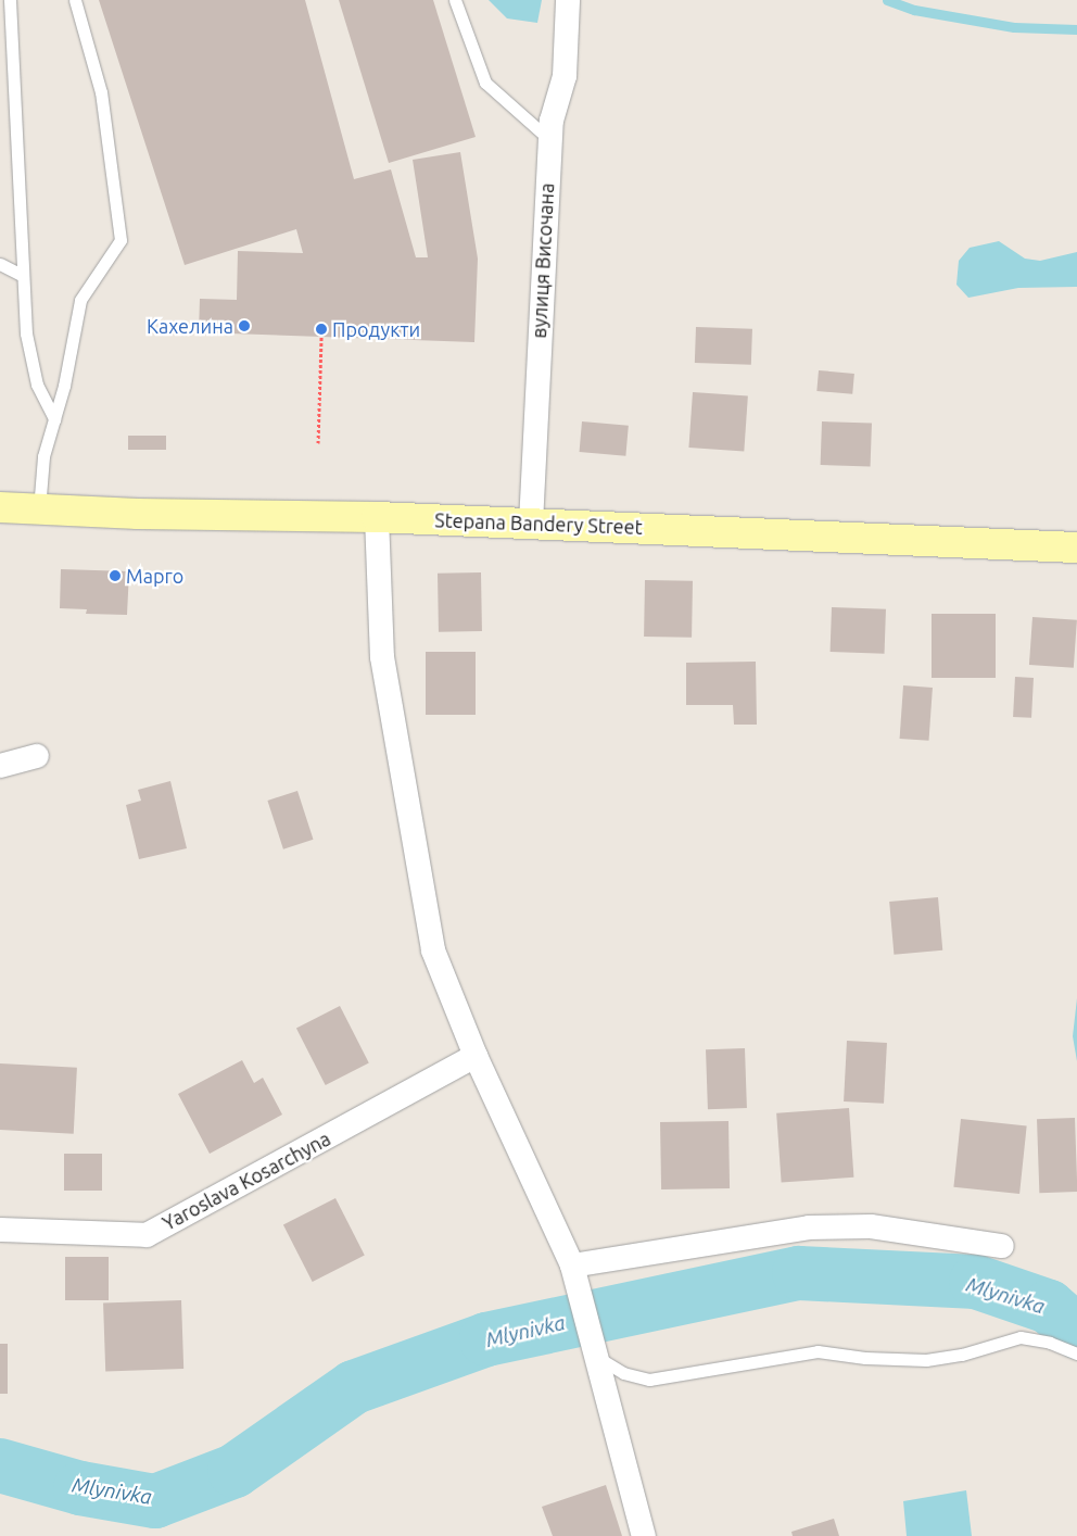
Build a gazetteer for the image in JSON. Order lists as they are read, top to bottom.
{
  "streets": {
    "main road": ["Stepana Bandery Street"],
    "street": ["вулиця Височана", "Yaroslava Kosarchyna"]
  },
  "crossings": [
    ["вулиця Височана", "Stepana Bandery Street"]
  ],
  "water": ["Mlynivka"],
  "places": ["Кахелина", "Продукти", "Марго"]
}
